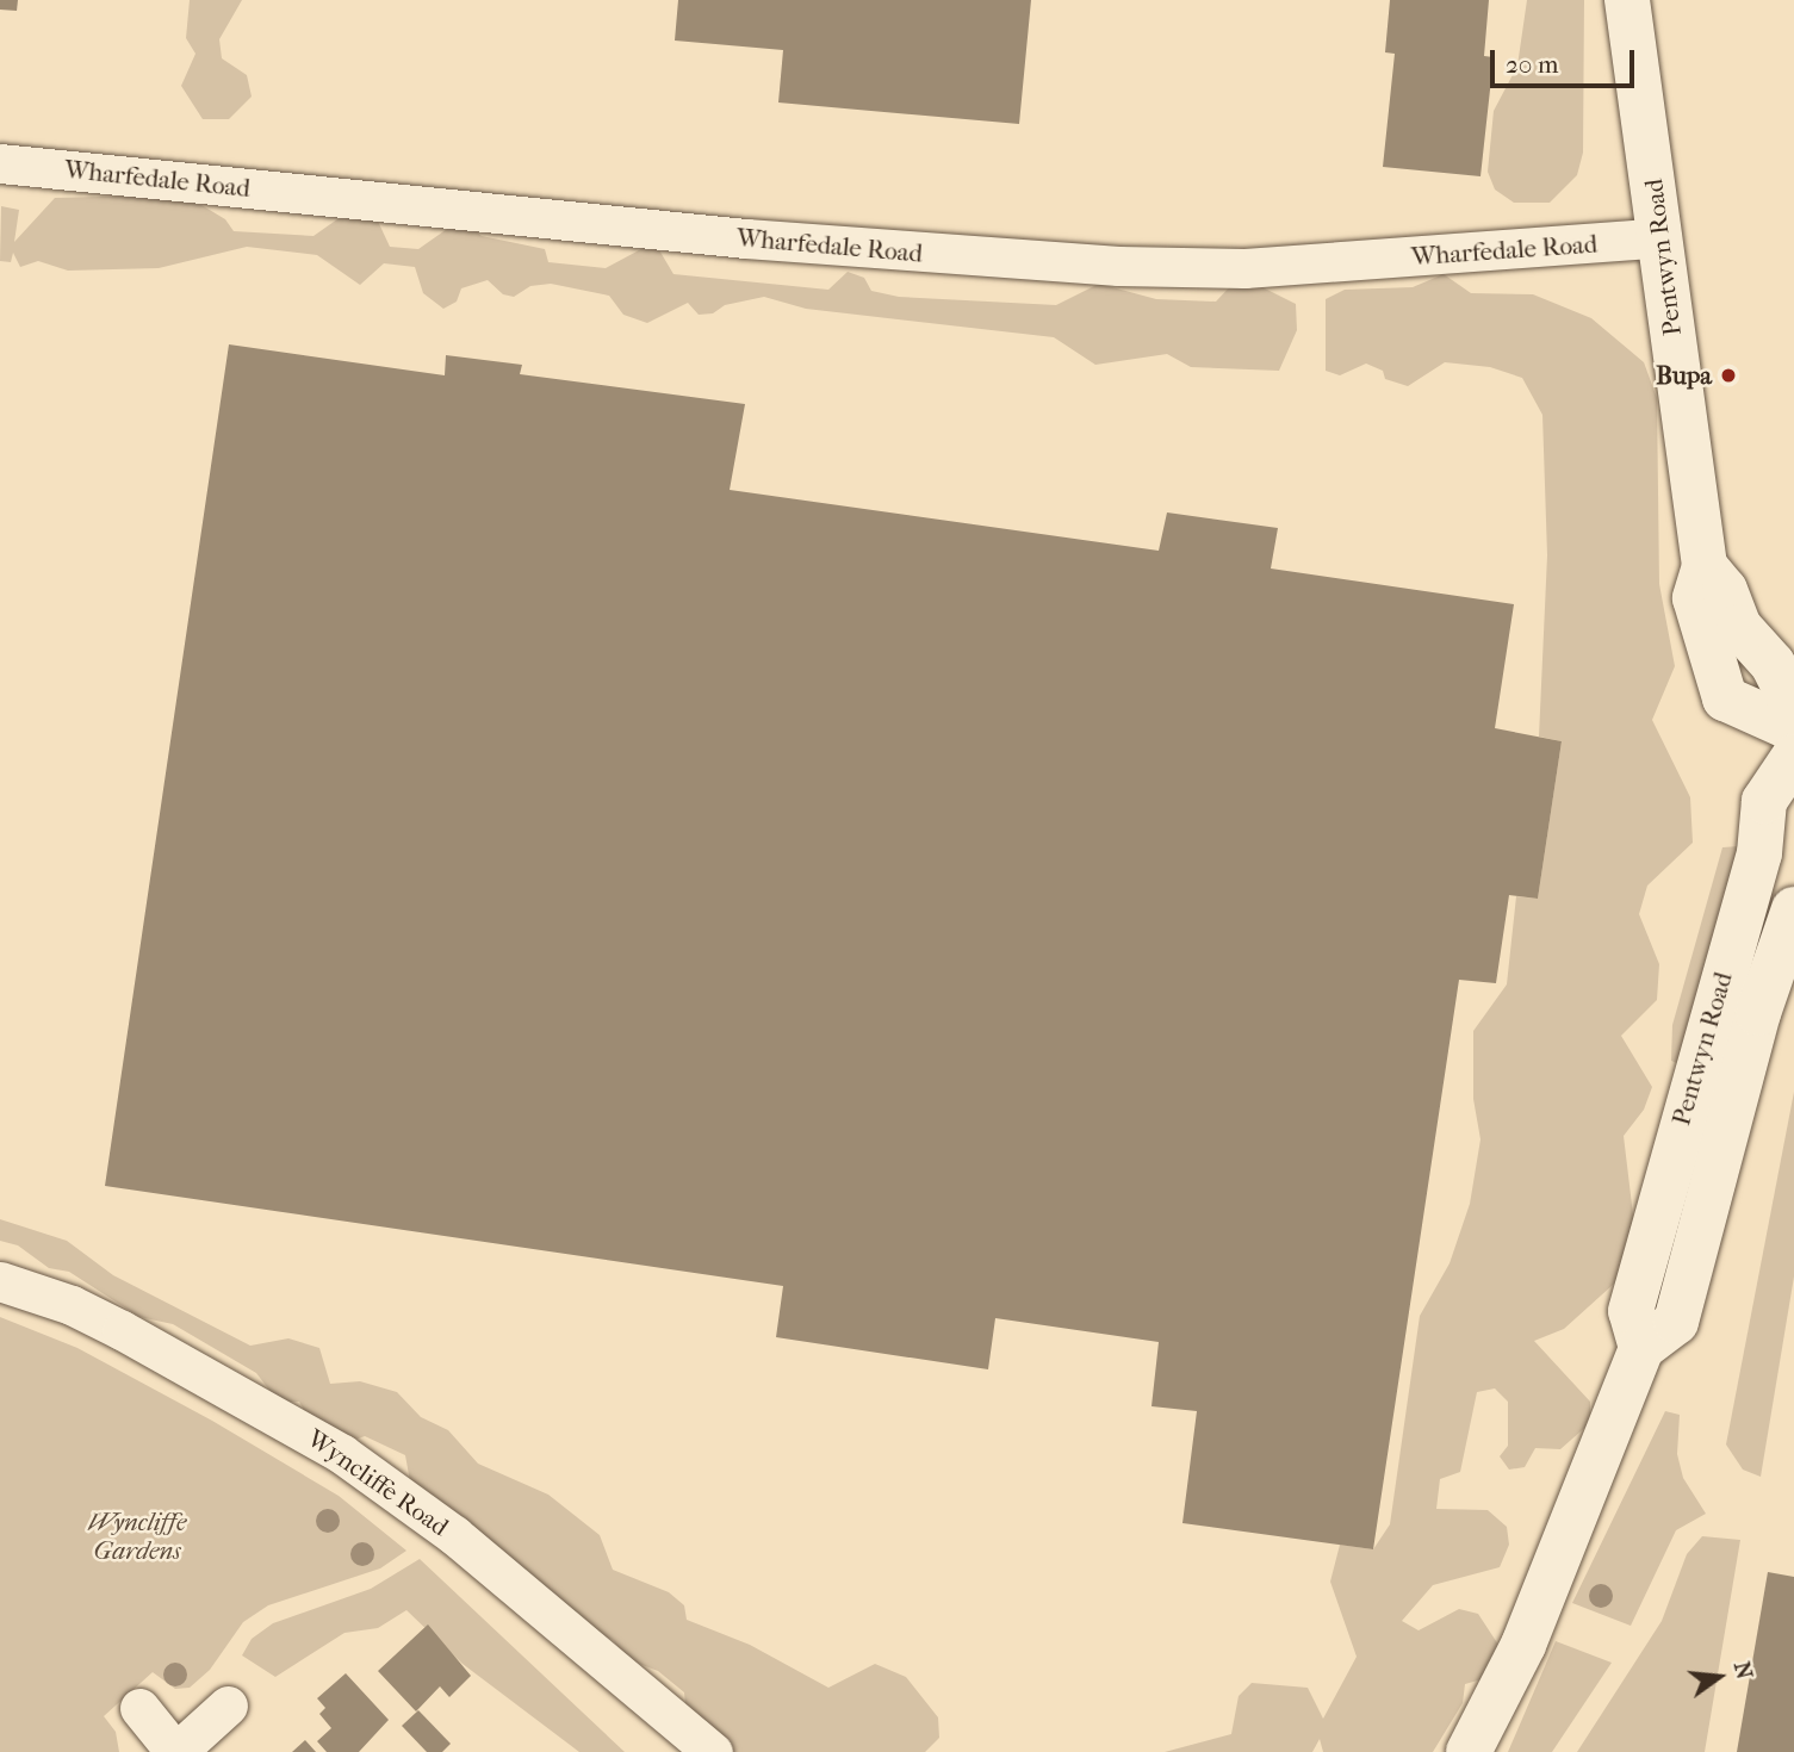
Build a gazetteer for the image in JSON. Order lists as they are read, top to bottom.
{
  "streets": {
    "street": ["Wharfedale Road", "Pentwyn Road", "Wyncliffe Road"]
  },
  "crossings": [
    ["Wharfedale Road", "Pentwyn Road"]
  ],
  "parks": ["Wyncliffe Gardens"],
  "places": ["Bupa"],
  "scale_bar": "20 m",
  "north": "right"
}
